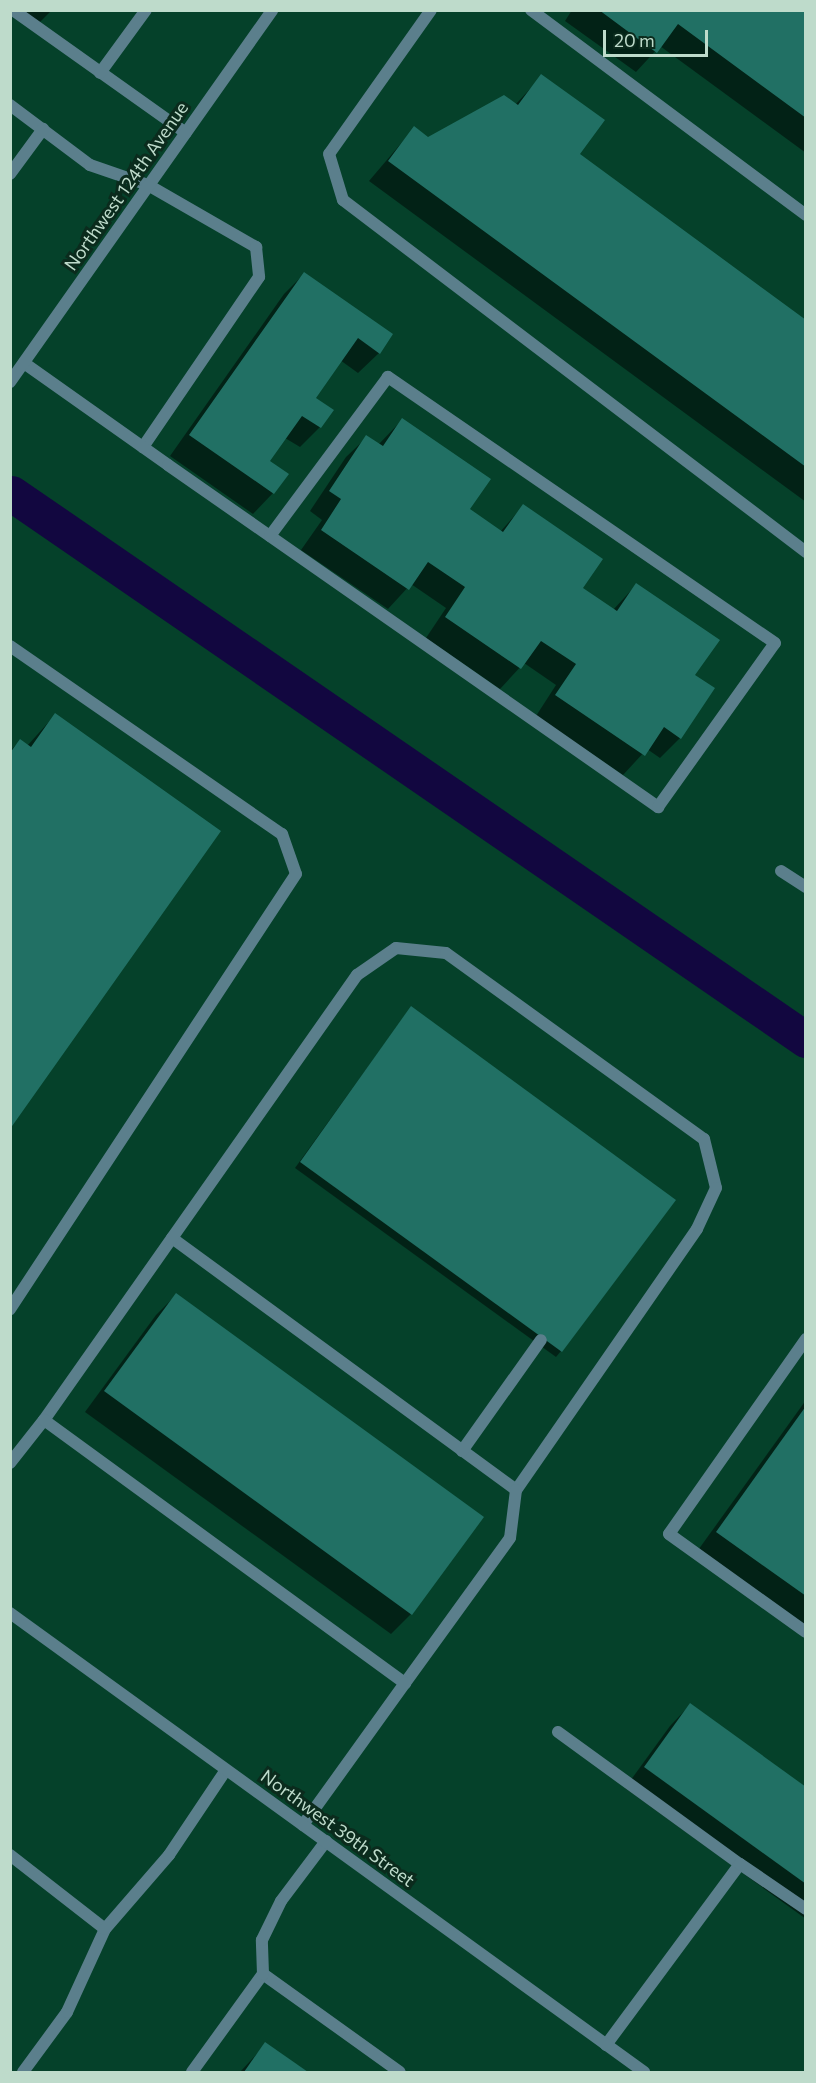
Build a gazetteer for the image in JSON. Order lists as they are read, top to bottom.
{
  "streets": {
    "street": ["Northwest 124th Avenue", "Northwest 39th Street"]
  },
  "scale_bar": "20 m"
}
